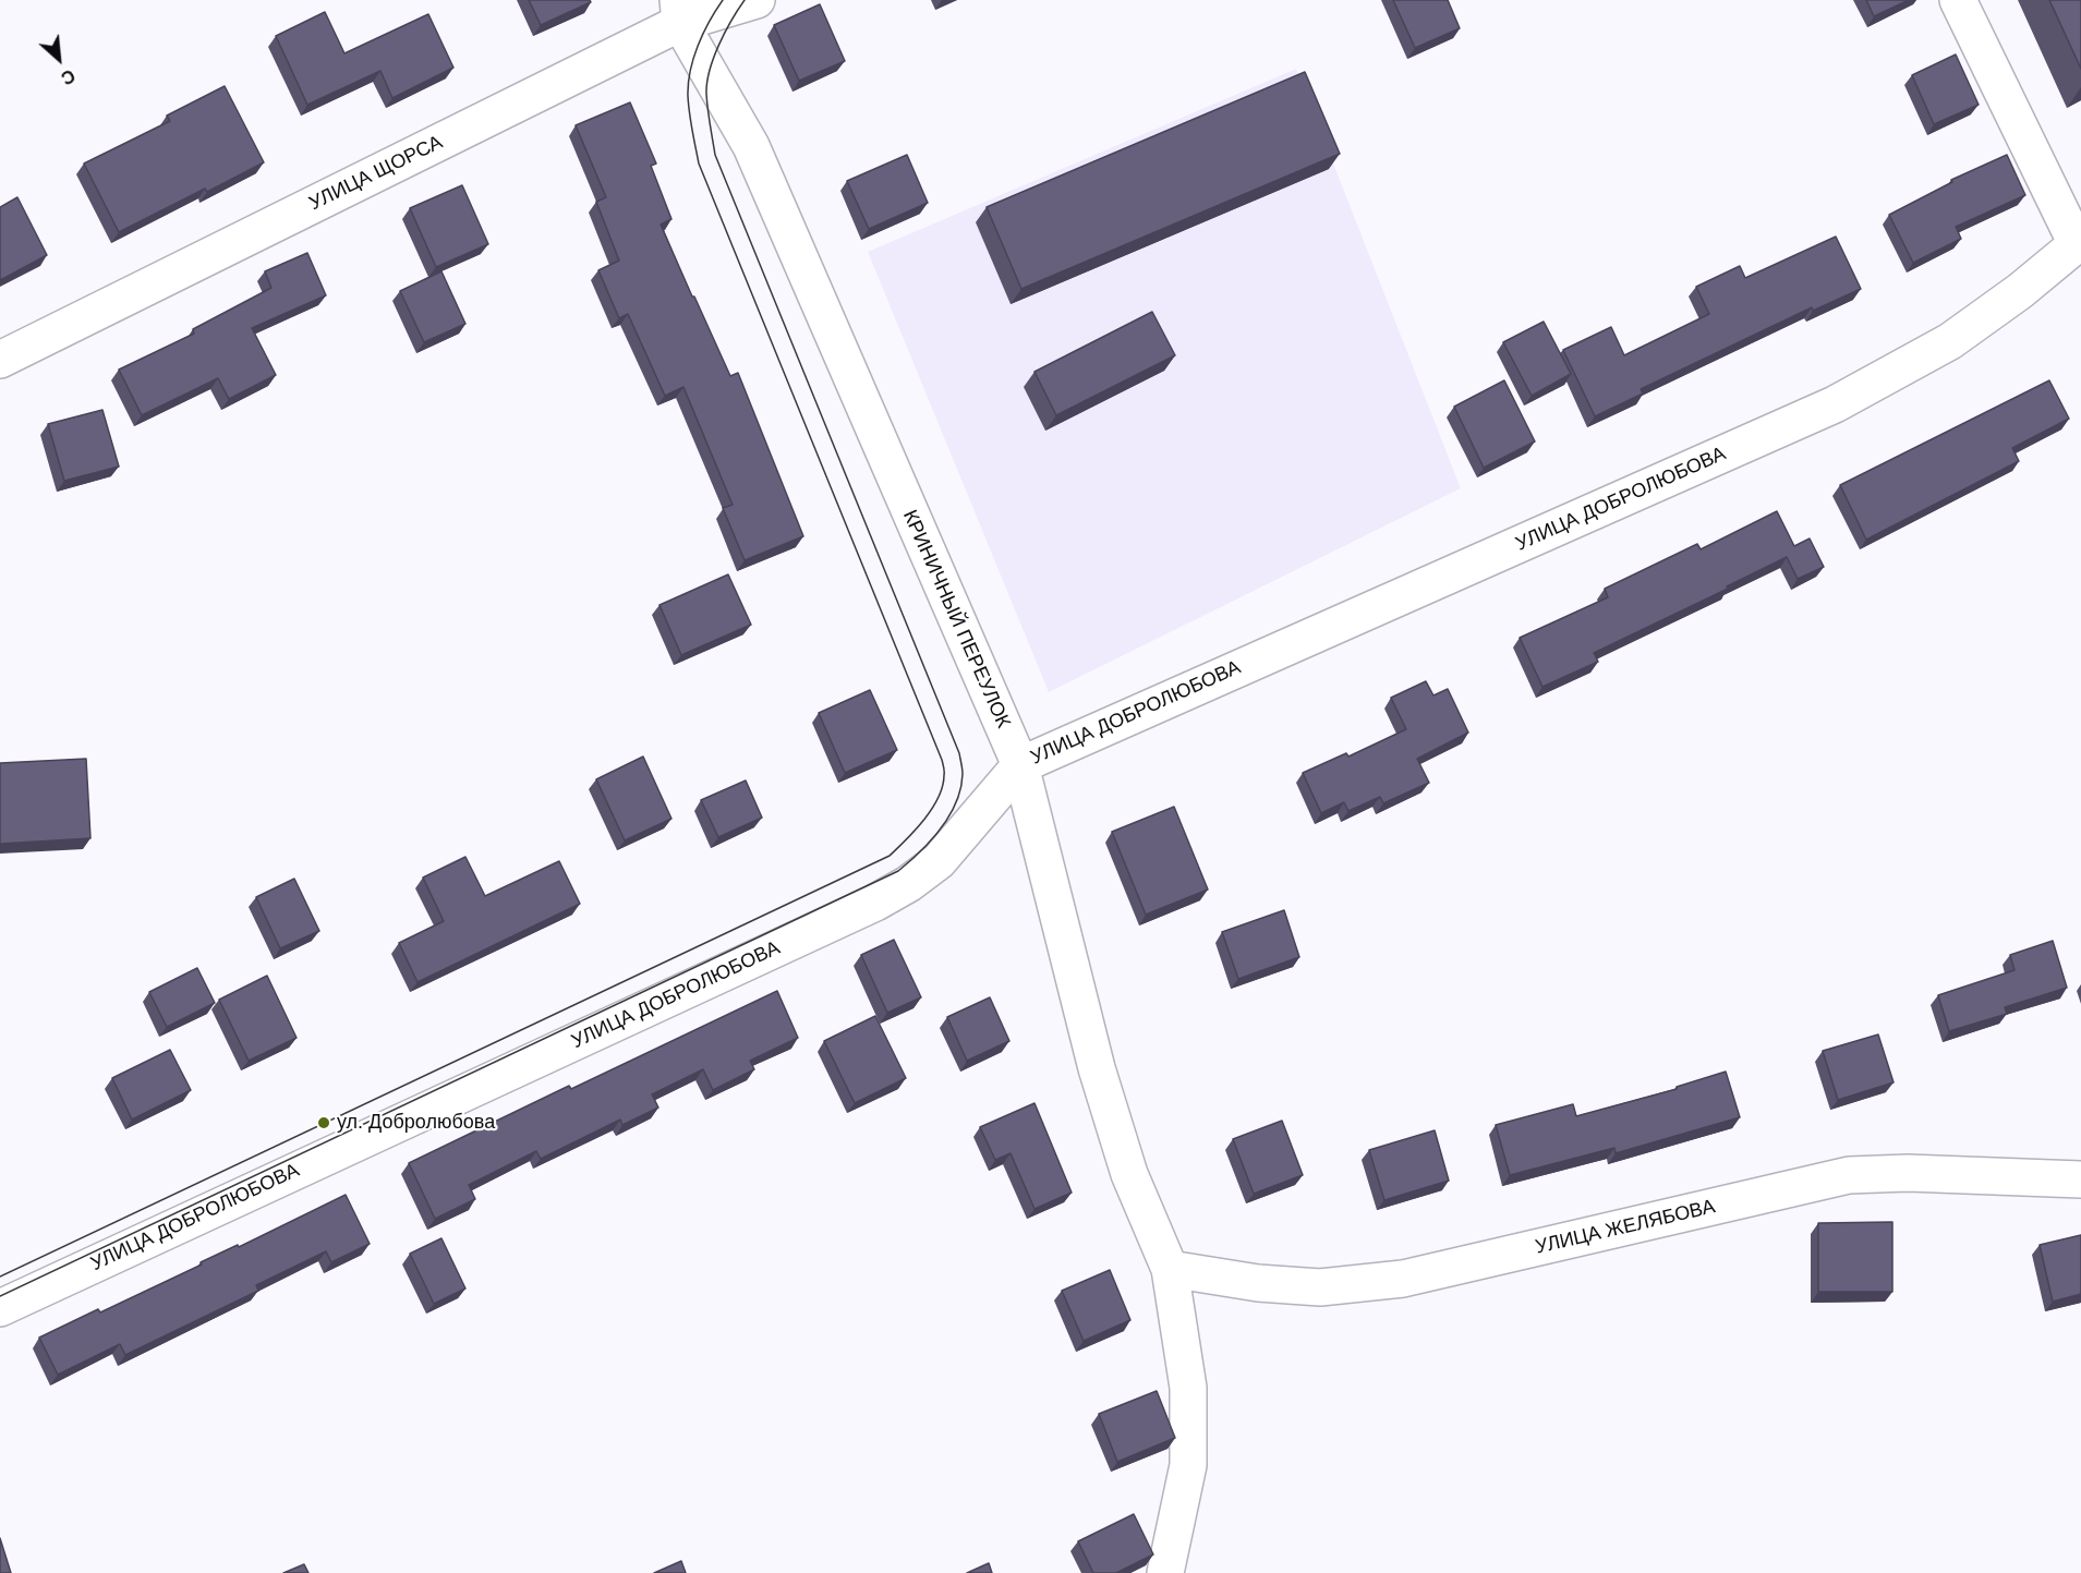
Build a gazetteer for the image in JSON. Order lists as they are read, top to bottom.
{
  "streets": {
    "street": [
      "УЛИЦА ЩОРСА",
      "УЛИЦА ДОБРОЛЮБОВА",
      "КРИНИЧНЫЙ ПЕРЕУЛОК",
      "УЛИЦА ЖЕЛЯБОВА"
    ]
  },
  "crossings": [
    ["УЛИЦА ЩОРСА", "КРИНИЧНЫЙ ПЕРЕУЛОК"],
    ["УЛИЦА ДОБРОЛЮБОВА", "КРИНИЧНЫЙ ПЕРЕУЛОК"],
    ["КРИНИЧНЫЙ ПЕРЕУЛОК", "УЛИЦА ЖЕЛЯБОВА"]
  ],
  "places": ["ул. Добролюбова"],
  "north": "bottom right"
}
